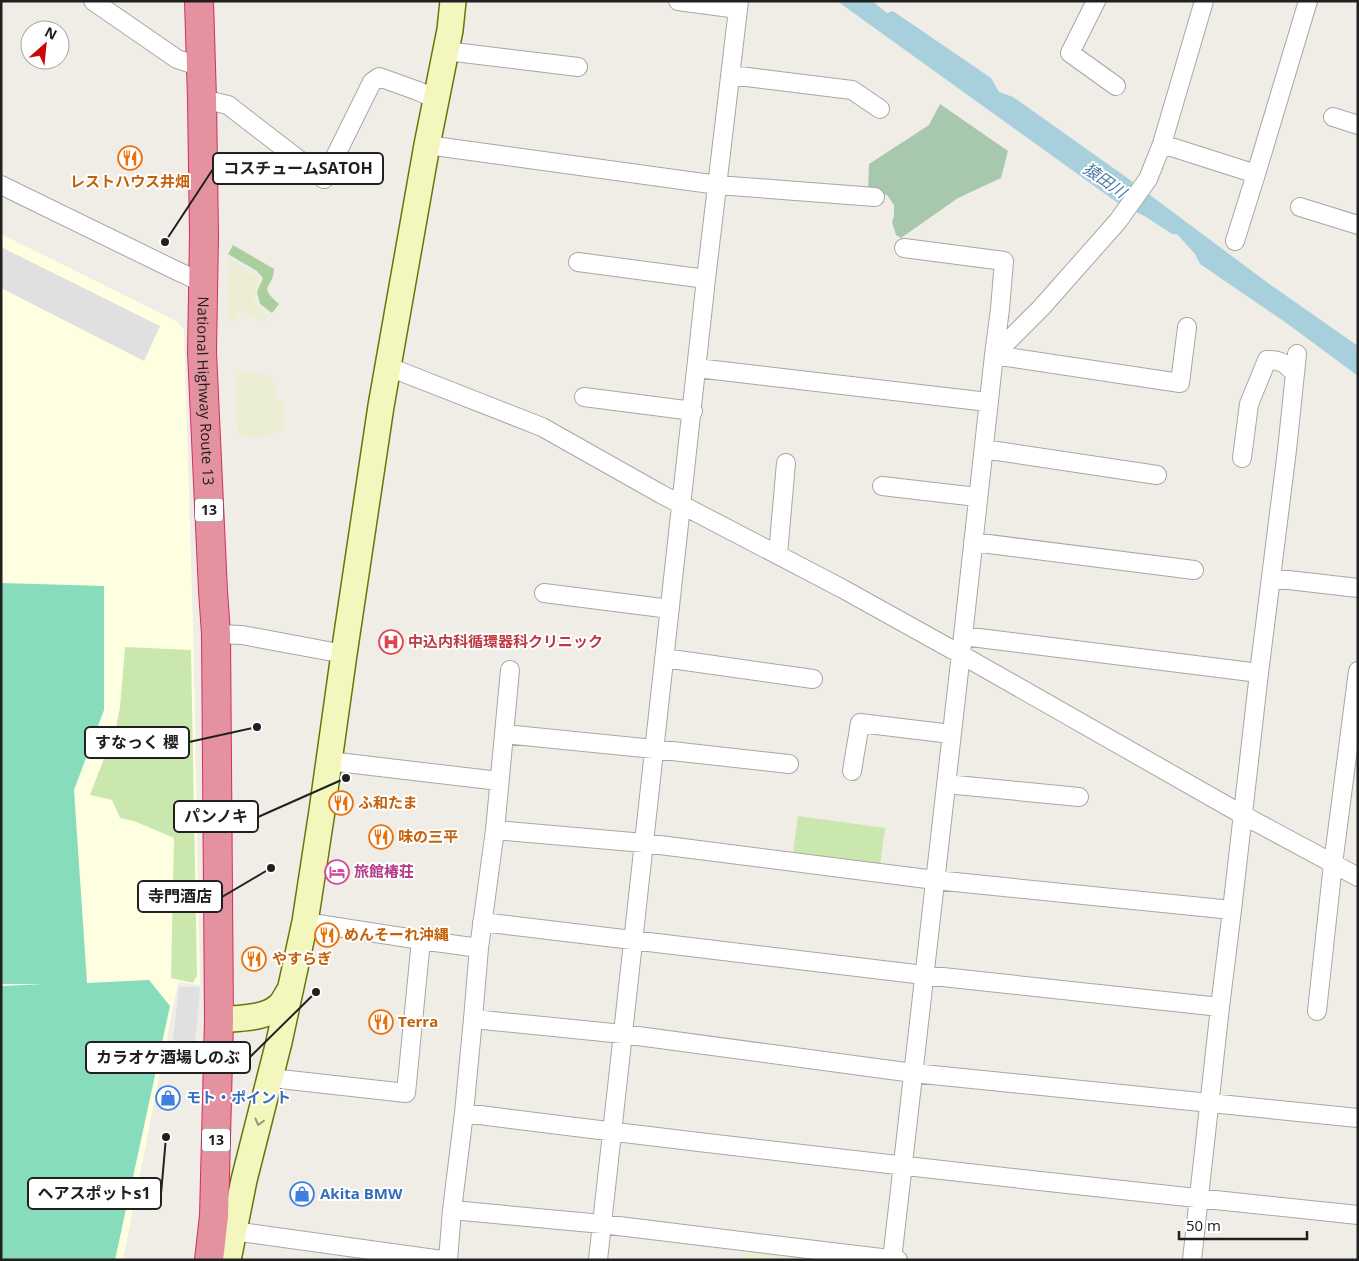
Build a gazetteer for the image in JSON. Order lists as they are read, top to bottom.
{
  "streets": {
    "highway": ["National Highway Route 13", "13"]
  },
  "water": ["猿田川"],
  "places": {
    "restaurant": [
      "レストハウス井畑",
      "ふ和たま",
      "味の三平",
      "めんそーれ沖縄",
      "やすらぎ",
      "Terra"
    ],
    "other": [
      "コスチュームSATOH",
      "すなっく 櫻",
      "パンノキ",
      "寺門酒店",
      "カラオケ酒場しのぶ",
      "ヘアスポットs1"
    ],
    "hospital": ["中込内科循環器科クリニック"],
    "hotel": ["旅館椿荘"],
    "shop": ["モト・ポイント", "Akita BMW"]
  },
  "scale_bar": "50 m",
  "north": "top right"
}
